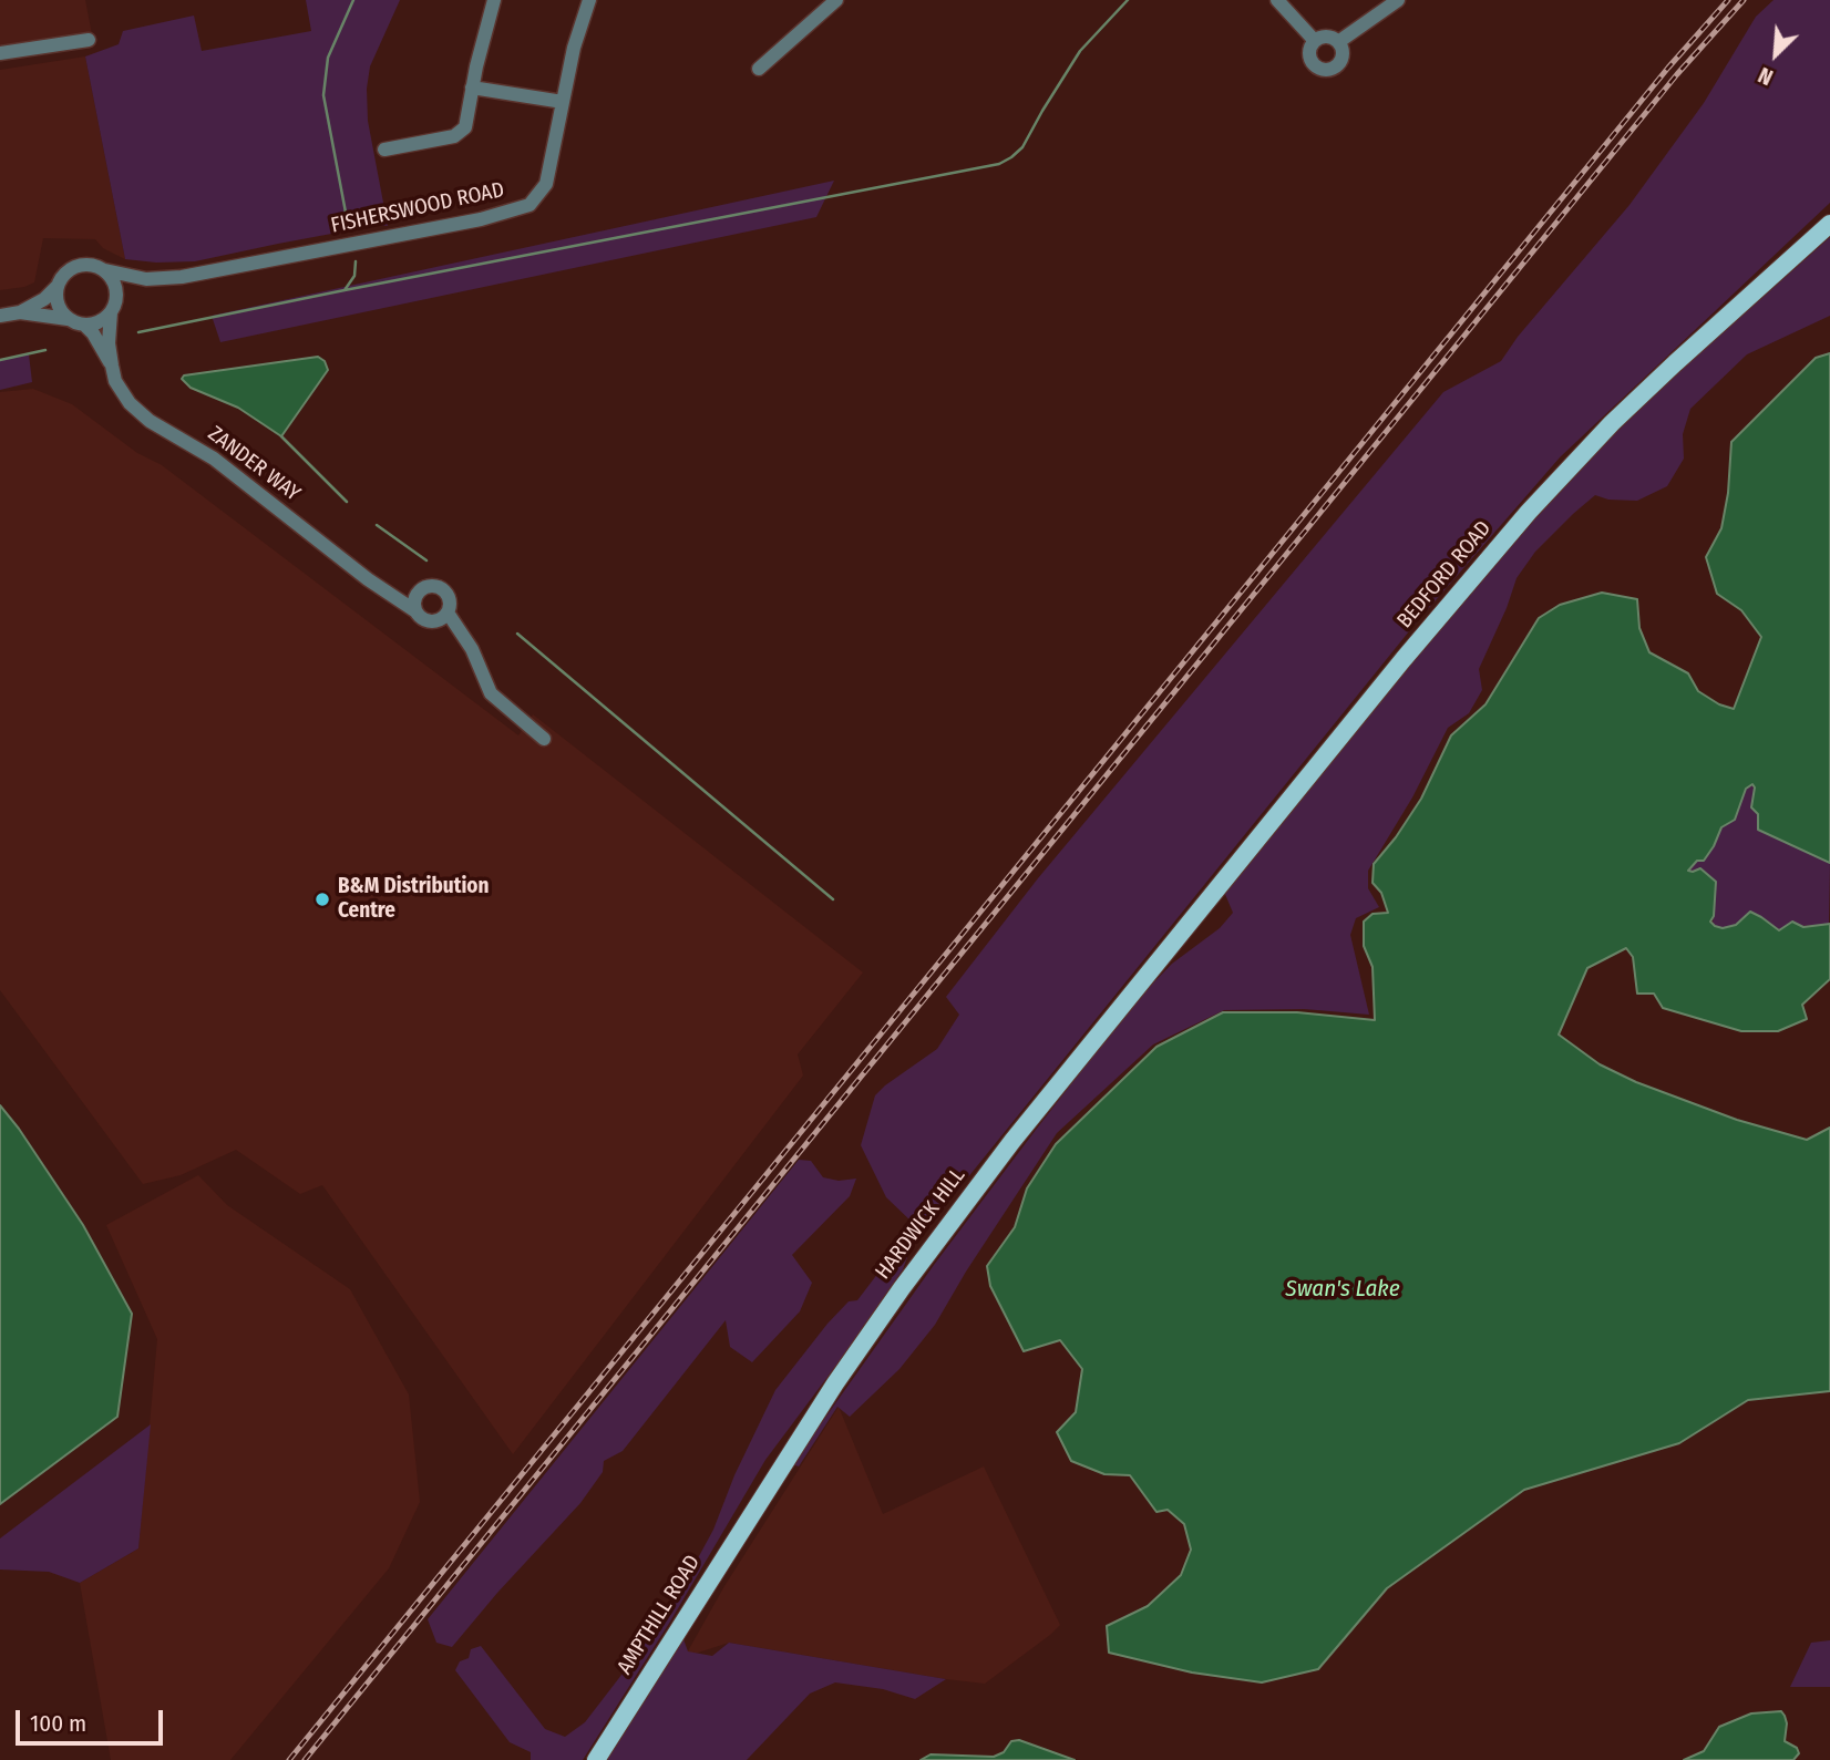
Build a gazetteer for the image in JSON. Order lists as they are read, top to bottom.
{
  "streets": {
    "main road": ["BEDFORD ROAD", "HARDWICK HILL", "AMPTHILL ROAD"],
    "street": ["FISHERSWOOD ROAD", "ZANDER WAY"]
  },
  "crossings": [
    ["BEDFORD ROAD", "HARDWICK HILL"],
    ["HARDWICK HILL", "AMPTHILL ROAD"]
  ],
  "water": ["Swan's Lake"],
  "places": ["B&M Distribution Centre"],
  "scale_bar": "100 m",
  "north": "bottom left"
}
